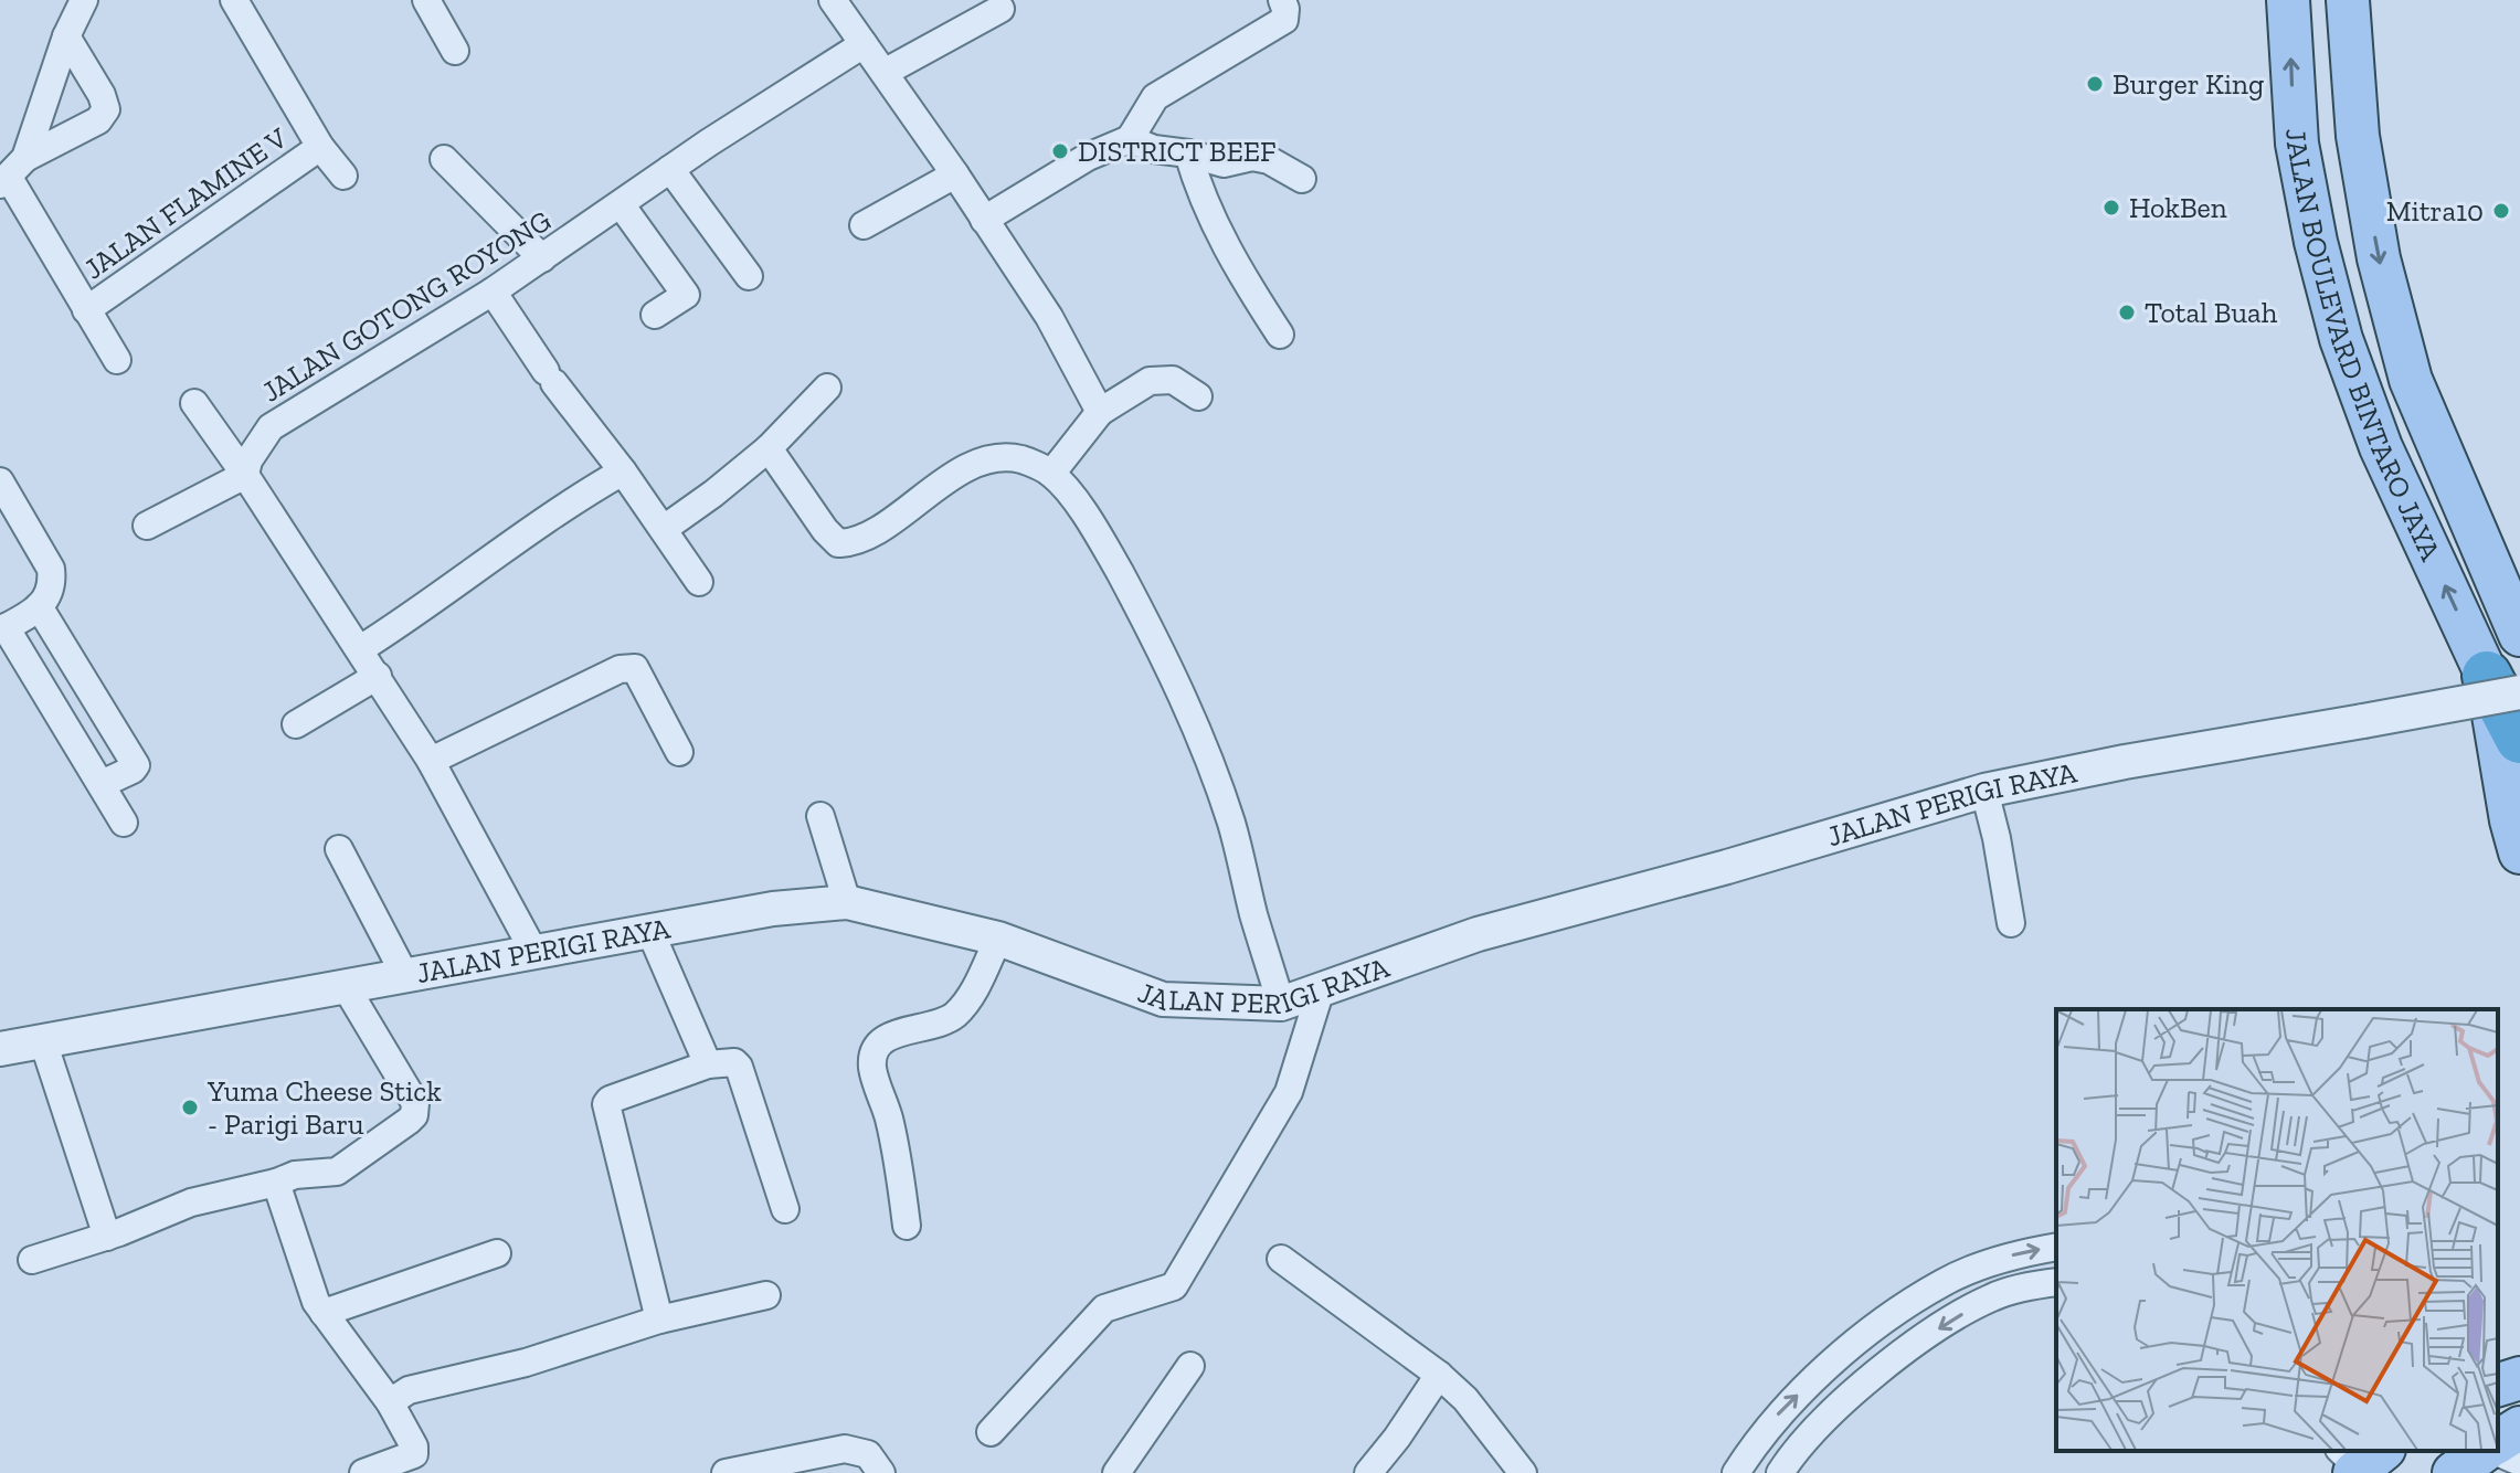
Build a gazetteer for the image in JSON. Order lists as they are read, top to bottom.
{
  "streets": {
    "main road": ["JALAN BOULEVARD BINTARO JAYA"],
    "street": ["JALAN FLAMINE V", "JALAN GOTONG ROYONG", "JALAN PERIGI RAYA"]
  },
  "crossings": [
    ["JALAN BOULEVARD BINTARO JAYA", "JALAN PERIGI RAYA"]
  ],
  "places": [
    "Burger King",
    "DISTRICT BEEF",
    "HokBen",
    "Mitra10",
    "Total Buah",
    "Yuma Cheese Stick - Parigi Baru"
  ]
}
